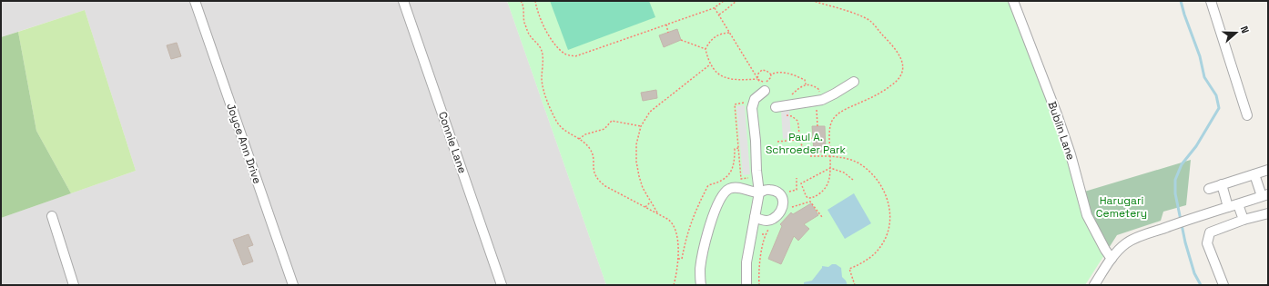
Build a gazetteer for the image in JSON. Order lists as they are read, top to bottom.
{
  "streets": {
    "street": ["Bublin Lane", "Connie Lane", "Joyce Ann Drive"]
  },
  "parks": ["Paul A. Schroeder Park", "Harugari Cemetery"],
  "north": "right"
}
